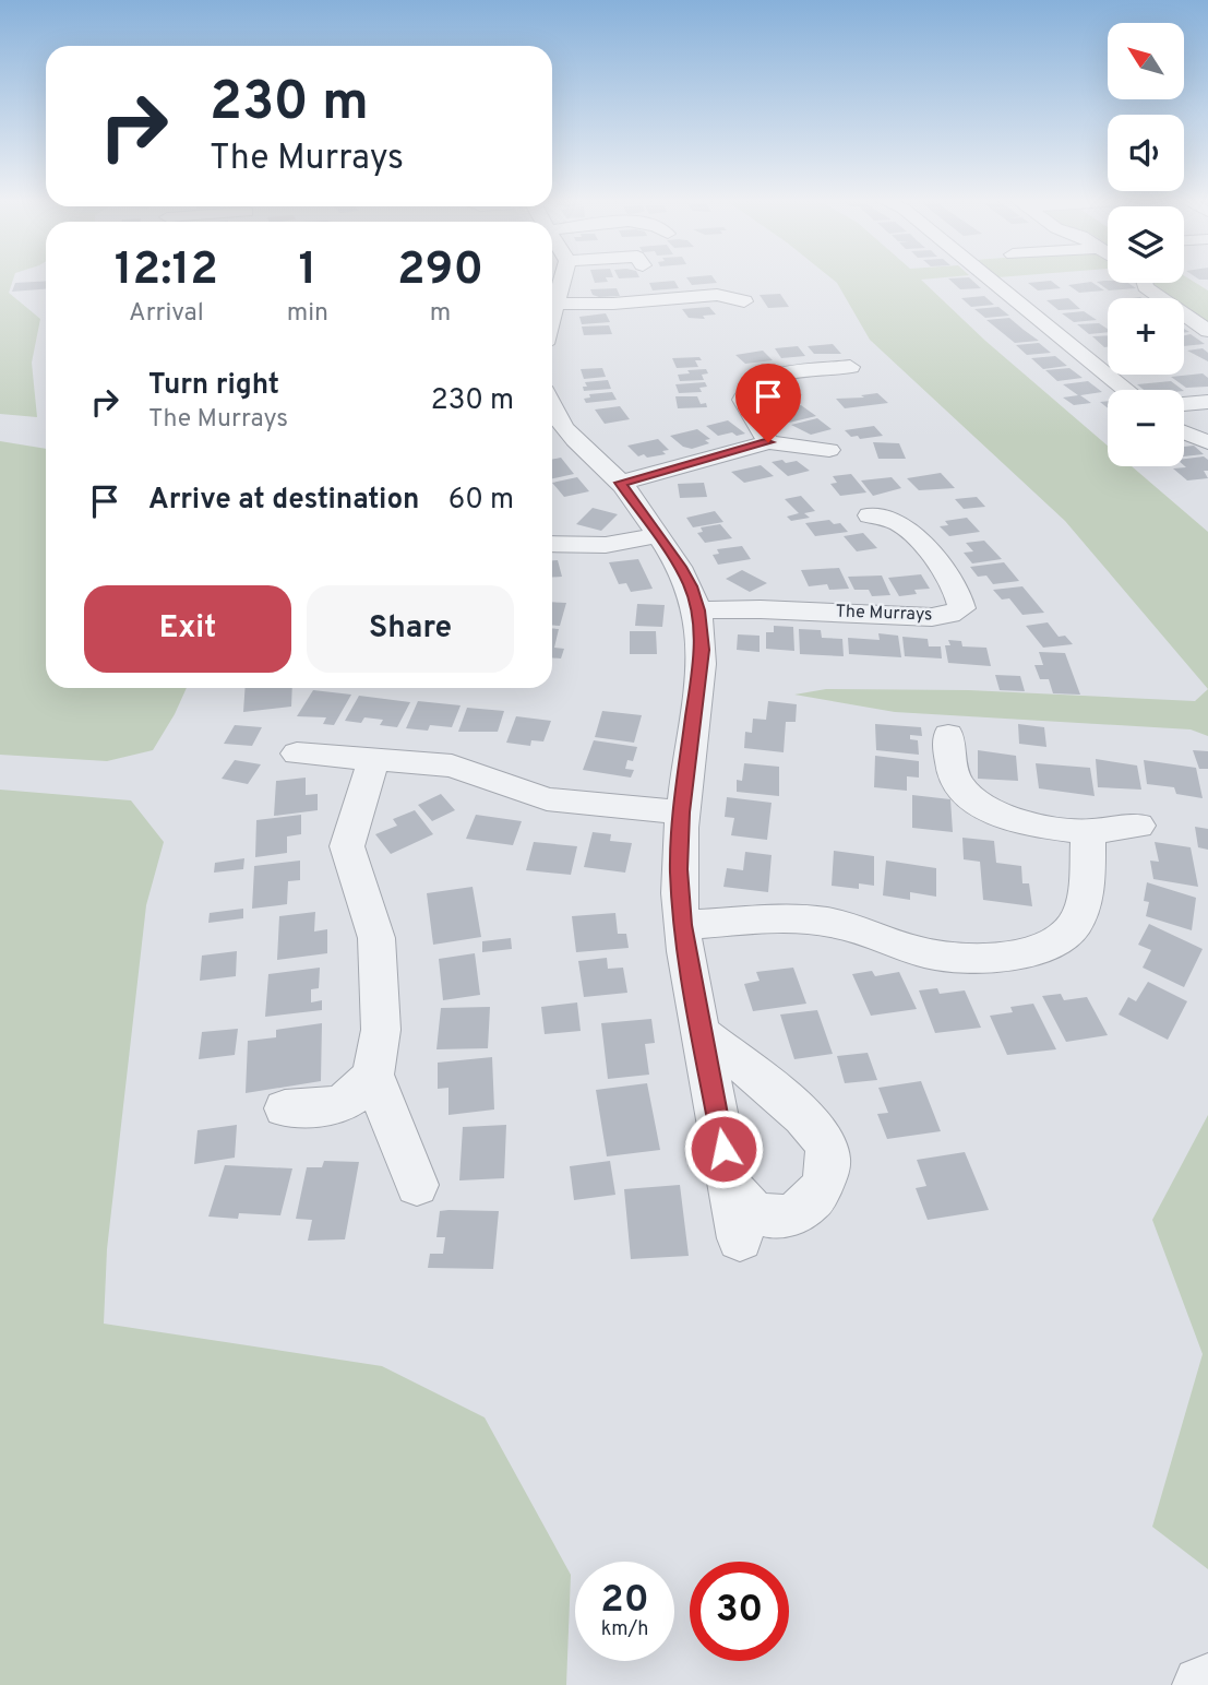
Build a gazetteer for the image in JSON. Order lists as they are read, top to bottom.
{
  "streets": {
    "street": ["The Murrays"]
  },
  "north": "top left",
  "page": {
    "map_buttons": ["+", "−"],
    "turn": ["230 m", "The Murrays"],
    "eta": [
      "12:12",
      "Arrival",
      "1",
      "min",
      "290",
      "m"
    ],
    "list": [
      {
        "name": "Turn right",
        "note": "The Murrays",
        "value": "230 m"
      },
      {
        "name": "Arrive at destination",
        "value": "60 m"
      }
    ],
    "buttons": ["Exit", "Share"],
    "speed": "20 km/h",
    "limit": "30"
  }
}
